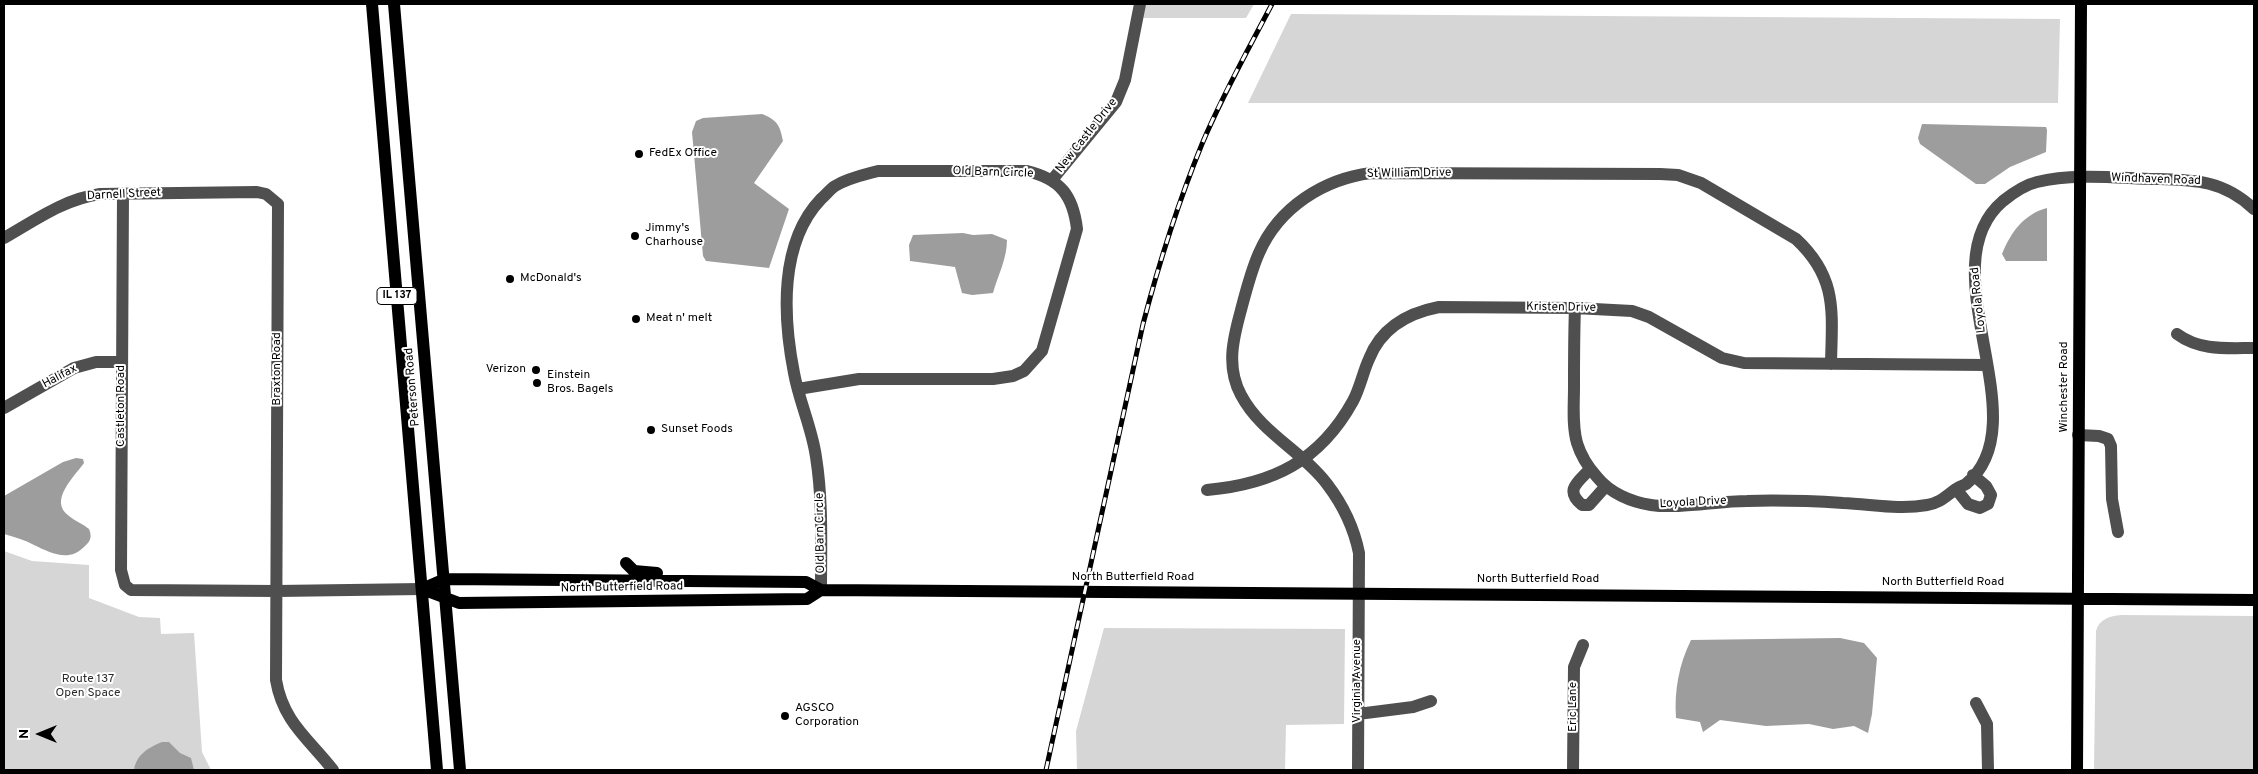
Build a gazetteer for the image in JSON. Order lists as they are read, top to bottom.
{
  "streets": {
    "main road": [
      "IL 137",
      "Peterson Road",
      "Winchester Road",
      "North Butterfield Road"
    ],
    "street": [
      "New Castle Drive",
      "Old Barn Circle",
      "St William Drive",
      "Windhaven Road",
      "Darnell Street",
      "Loyola Road",
      "Kristen Drive",
      "Braxton Road",
      "Halifax",
      "Castleton Road",
      "Loyola Drive",
      "Virginia Avenue",
      "Eric Lane"
    ]
  },
  "crossings": [
    ["New Castle Drive", "Old Barn Circle"],
    ["Old Barn Circle", "North Butterfield Road"],
    ["St William Drive", "Kristen Drive"],
    ["St William Drive", "North Butterfield Road"],
    ["St William Drive", "Virginia Avenue"],
    ["Windhaven Road", "Loyola Road"],
    ["Windhaven Road", "Winchester Road"],
    ["Darnell Street", "Braxton Road"],
    ["Darnell Street", "Castleton Road"],
    ["Loyola Road", "Kristen Drive"],
    ["Loyola Road", "Winchester Road"],
    ["Loyola Road", "Loyola Drive"],
    ["Kristen Drive", "Loyola Drive"],
    ["Braxton Road", "North Butterfield Road"],
    ["Halifax", "Castleton Road"],
    ["Peterson Road", "North Butterfield Road"],
    ["Winchester Road", "North Butterfield Road"],
    ["Castleton Road", "North Butterfield Road"],
    ["North Butterfield Road", "Virginia Avenue"]
  ],
  "parks": ["Route 137 Open Space"],
  "places": [
    "FedEx Office",
    "Jimmy's Charhouse",
    "McDonald's",
    "Meat n' melt",
    "Verizon",
    "Einstein Bros. Bagels",
    "Sunset Foods",
    "AGSCO Corporation"
  ],
  "north": "left"
}
